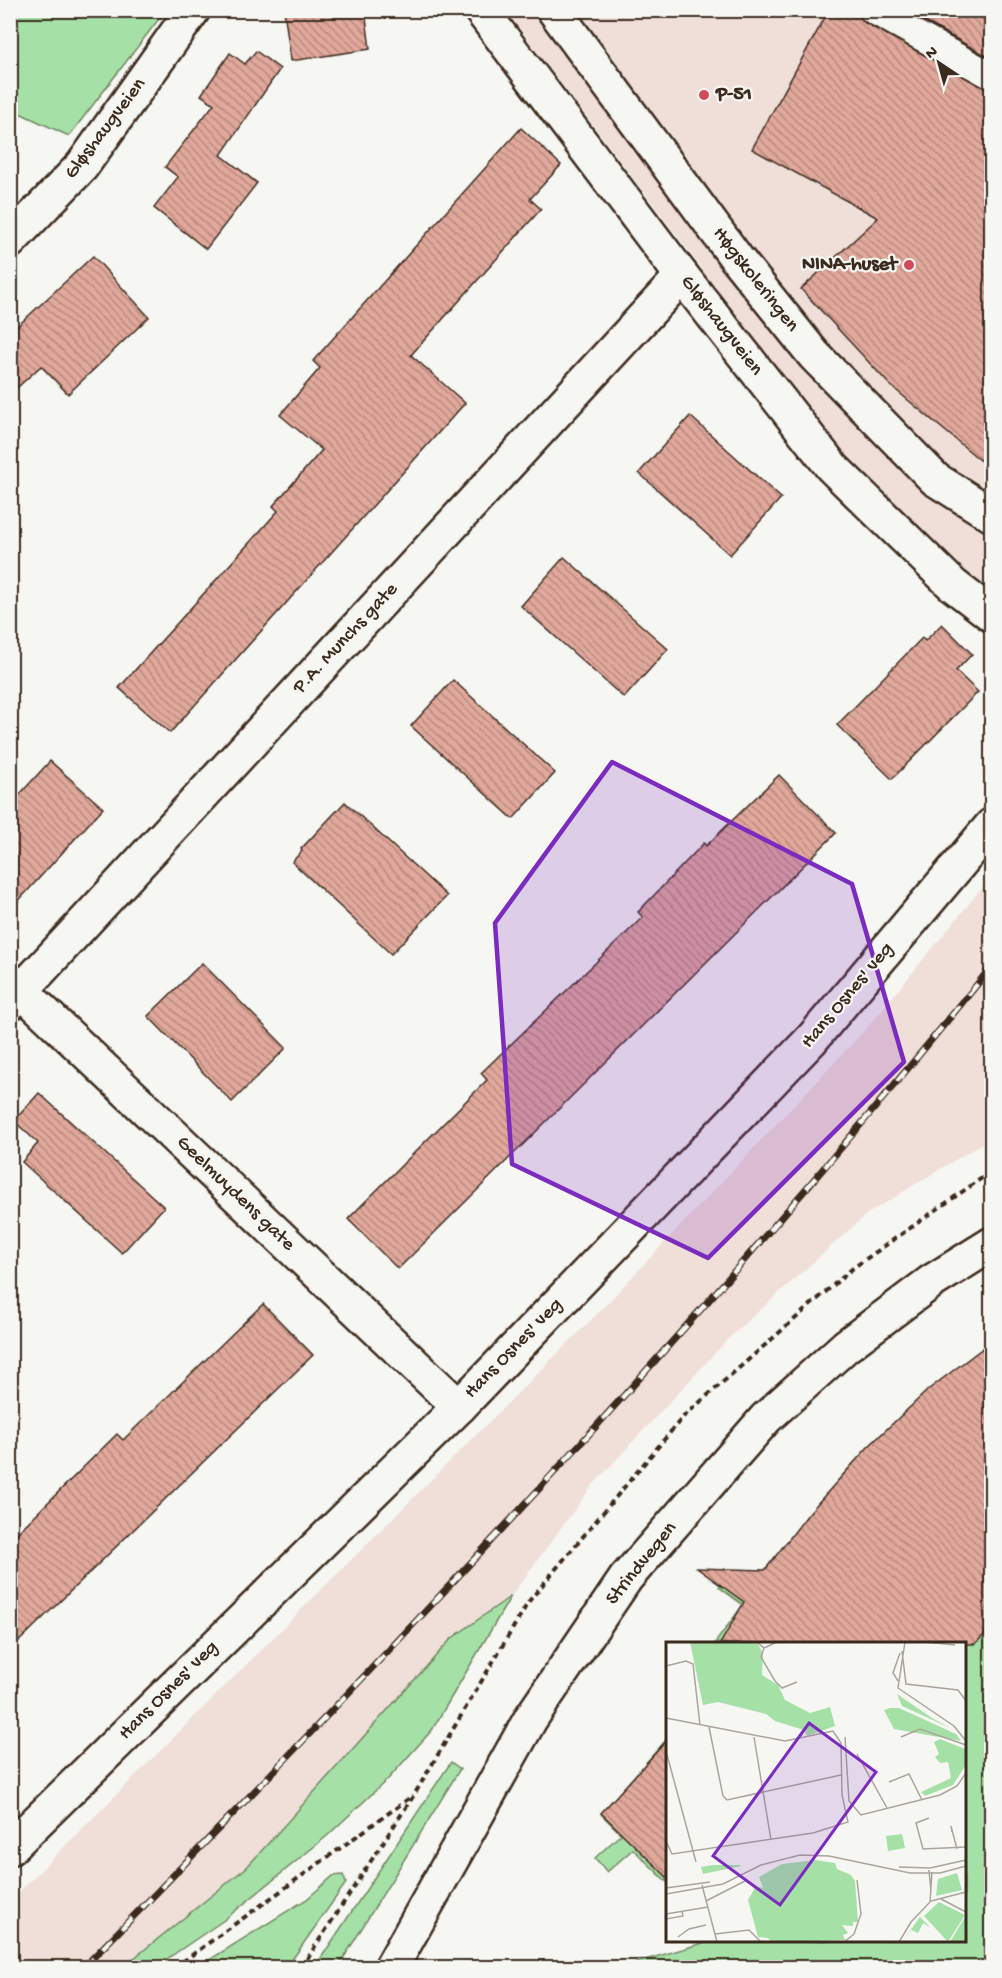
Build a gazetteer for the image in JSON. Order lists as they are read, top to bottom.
{
  "streets": {
    "street": [
      "Gløshaugveien",
      "Høgskoleringen",
      "P.A. Munchs gate",
      "Hans Osnes' veg",
      "Geelmuydens gate",
      "Strindvegen"
    ]
  },
  "crossings": [
    ["Gløshaugveien", "P.A. Munchs gate"],
    ["P.A. Munchs gate", "Geelmuydens gate"],
    ["Hans Osnes' veg", "Geelmuydens gate"]
  ],
  "places": ["P-51", "NINA-huset"],
  "north": "top left"
}
